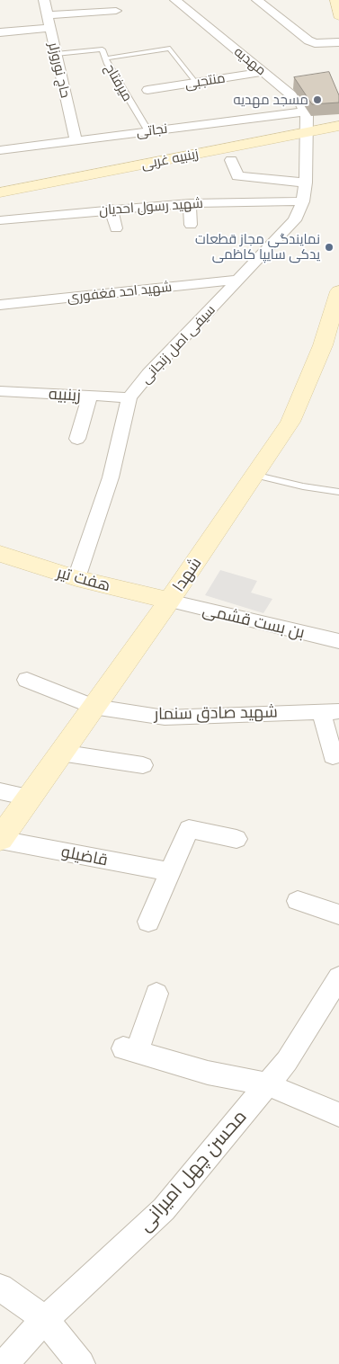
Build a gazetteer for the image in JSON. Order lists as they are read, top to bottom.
{
  "streets": {
    "main road": ["زینبیه غربی", "شهدا", "هفت تیر"],
    "street": [
      "مهدیه",
      "حاج نوروزلر",
      "منتجبی",
      "نجاتی",
      "شهید رسول احدیان",
      "شهید احد فغفوری",
      "سیفی اصل زنجانی",
      "زینبیه",
      "بن بست قشمی",
      "شهید صادق سنمار",
      "قاضیلو",
      "محسن چهل امیرانی"
    ],
    "lane": ["میرفتاح"]
  },
  "crossings": [
    ["مهدیه", "منتجبی"],
    ["مهدیه", "نجاتی"],
    ["حاج نوروزلر", "میرفتاح"],
    ["حاج نوروزلر", "نجاتی"],
    ["میرفتاح", "نجاتی"],
    ["زینبیه غربی", "سیفی اصل زنجانی"],
    ["شهید رسول احدیان", "سیفی اصل زنجانی"],
    ["شهید احد فغفوری", "سیفی اصل زنجانی"],
    ["سیفی اصل زنجانی", "زینبیه"],
    ["سیفی اصل زنجانی", "هفت تیر"],
    ["شهدا", "هفت تیر"],
    ["شهدا", "بن بست قشمی"],
    ["شهدا", "شهید صادق سنمار"],
    ["شهدا", "قاضیلو"],
    ["هفت تیر", "بن بست قشمی"]
  ],
  "places": ["مسجد مهدیه", "نمایندگی مجاز قطعات یدکی سایپا کاظمی"]
}
